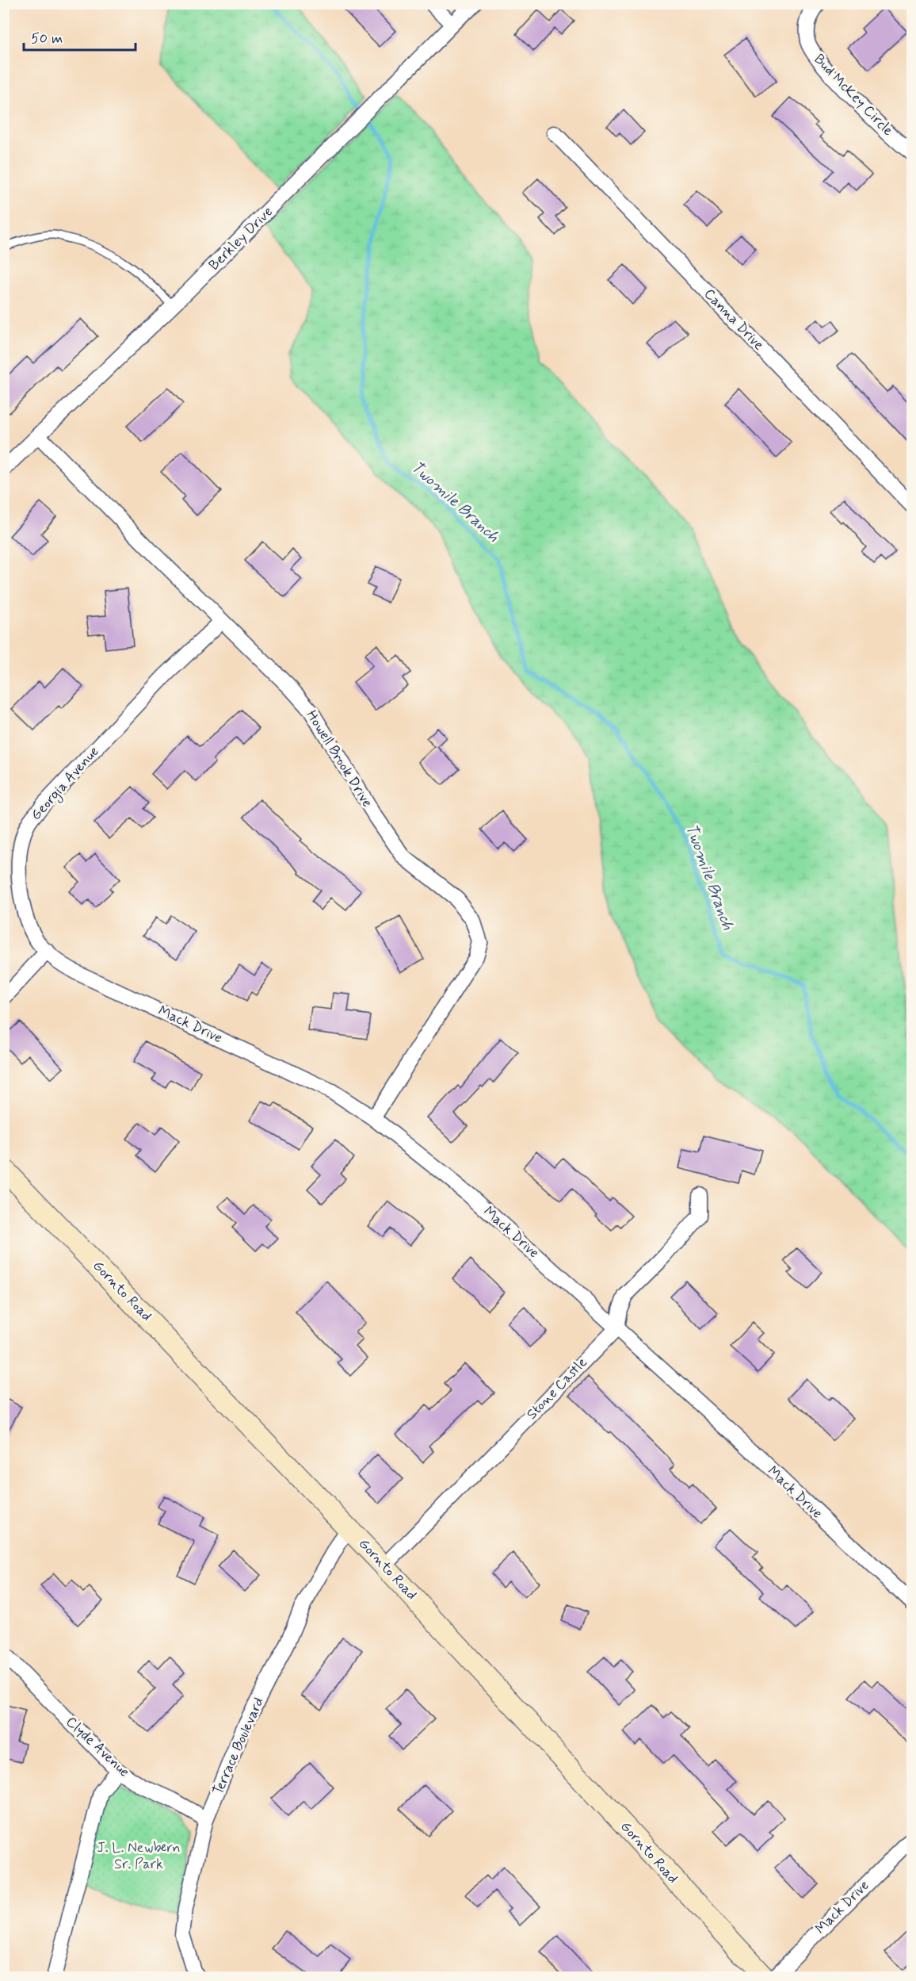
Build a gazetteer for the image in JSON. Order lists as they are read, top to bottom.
{
  "streets": {
    "main road": ["Gornto Road"],
    "street": [
      "Bud McKey Circle",
      "Berkley Drive",
      "Canna Drive",
      "Howell Brook Drive",
      "Georgia Avenue",
      "Mack Drive",
      "Stone Castle",
      "Terrace Boulevard",
      "Clyde Avenue"
    ]
  },
  "crossings": [
    ["Berkley Drive", "Howell Brook Drive"],
    ["Howell Brook Drive", "Georgia Avenue"],
    ["Howell Brook Drive", "Mack Drive"],
    ["Georgia Avenue", "Mack Drive"],
    ["Mack Drive", "Stone Castle"],
    ["Gornto Road", "Stone Castle"],
    ["Gornto Road", "Terrace Boulevard"],
    ["Terrace Boulevard", "Clyde Avenue"]
  ],
  "water": ["Twomile Branch"],
  "parks": ["J. L. Newbern Sr. Park"],
  "scale_bar": "50 m"
}
